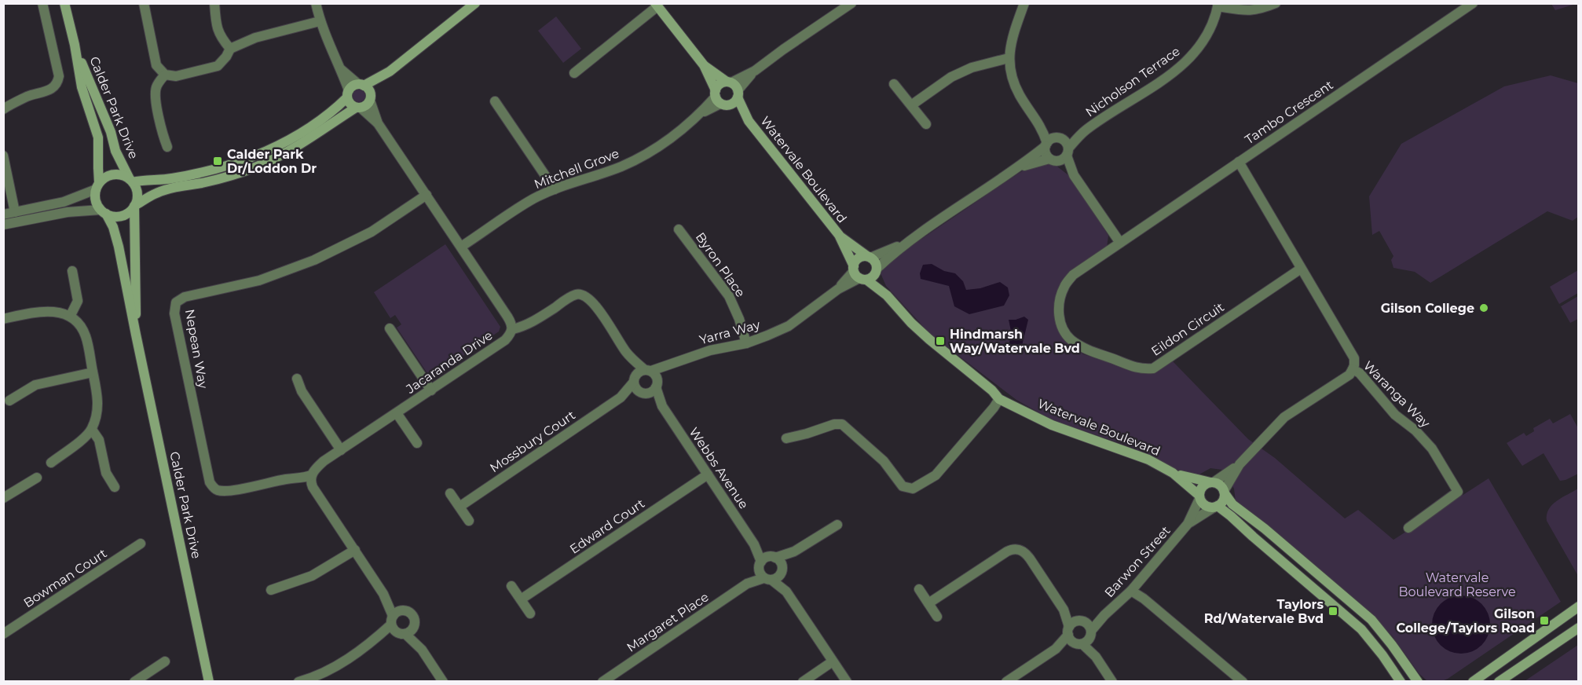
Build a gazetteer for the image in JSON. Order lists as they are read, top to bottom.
{
  "streets": {
    "street": [
      "Nicholson Terrace",
      "Calder Park Drive",
      "Tambo Crescent",
      "Mitchell Grove",
      "Watervale Boulevard",
      "Byron Place",
      "Eildon Circuit",
      "Yarra Way",
      "Nepean Way",
      "Jacaranda Drive",
      "Waranga Way",
      "Mossbury Court",
      "Webbs Avenue",
      "Edward Court",
      "Barwon Street",
      "Bowman Court",
      "Margaret Place"
    ]
  },
  "crossings": [
    ["Nicholson Terrace", "Watervale Boulevard"],
    ["Nicholson Terrace", "Yarra Way"],
    ["Tambo Crescent", "Eildon Circuit"],
    ["Tambo Crescent", "Waranga Way"],
    ["Mitchell Grove", "Watervale Boulevard"],
    ["Watervale Boulevard", "Yarra Way"],
    ["Watervale Boulevard", "Barwon Street"],
    ["Byron Place", "Yarra Way"],
    ["Eildon Circuit", "Waranga Way"],
    ["Yarra Way", "Mossbury Court"],
    ["Yarra Way", "Webbs Avenue"],
    ["Nepean Way", "Jacaranda Drive"],
    ["Mossbury Court", "Webbs Avenue"],
    ["Webbs Avenue", "Edward Court"],
    ["Webbs Avenue", "Margaret Place"]
  ],
  "parks": ["Watervale Boulevard Reserve"],
  "places": {
    "transit": [
      "Calder Park Dr/Loddon Dr",
      "Hindmarsh Way/Watervale Bvd",
      "Taylors Rd/Watervale Bvd",
      "Gilson College/Taylors Road"
    ],
    "other": ["Gilson College"]
  }
}
